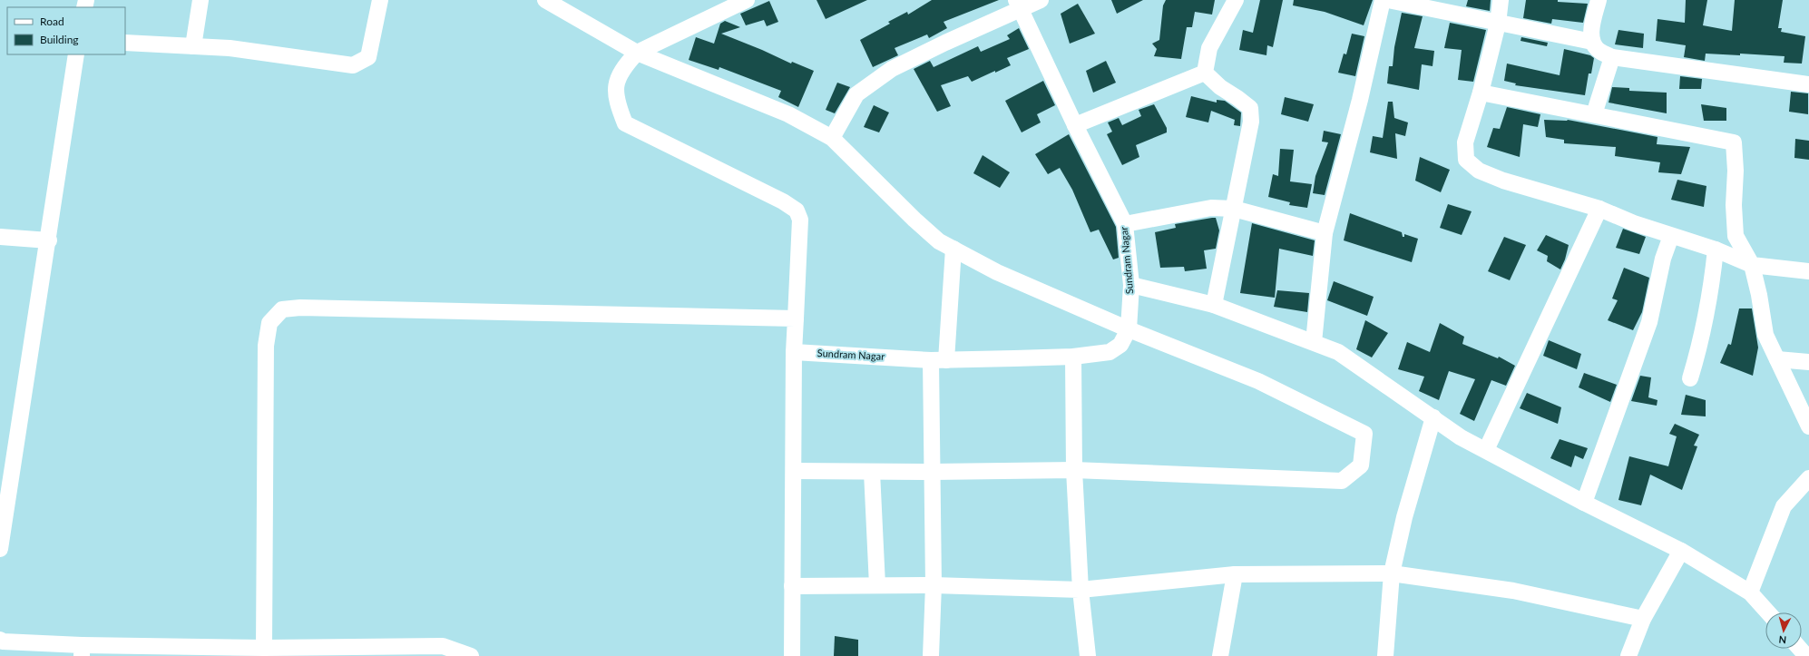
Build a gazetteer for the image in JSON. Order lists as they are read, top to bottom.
{
  "streets": {
    "street": ["Sundram Nagar"]
  },
  "legend": ["Road", "Building"],
  "north": "bottom"
}
